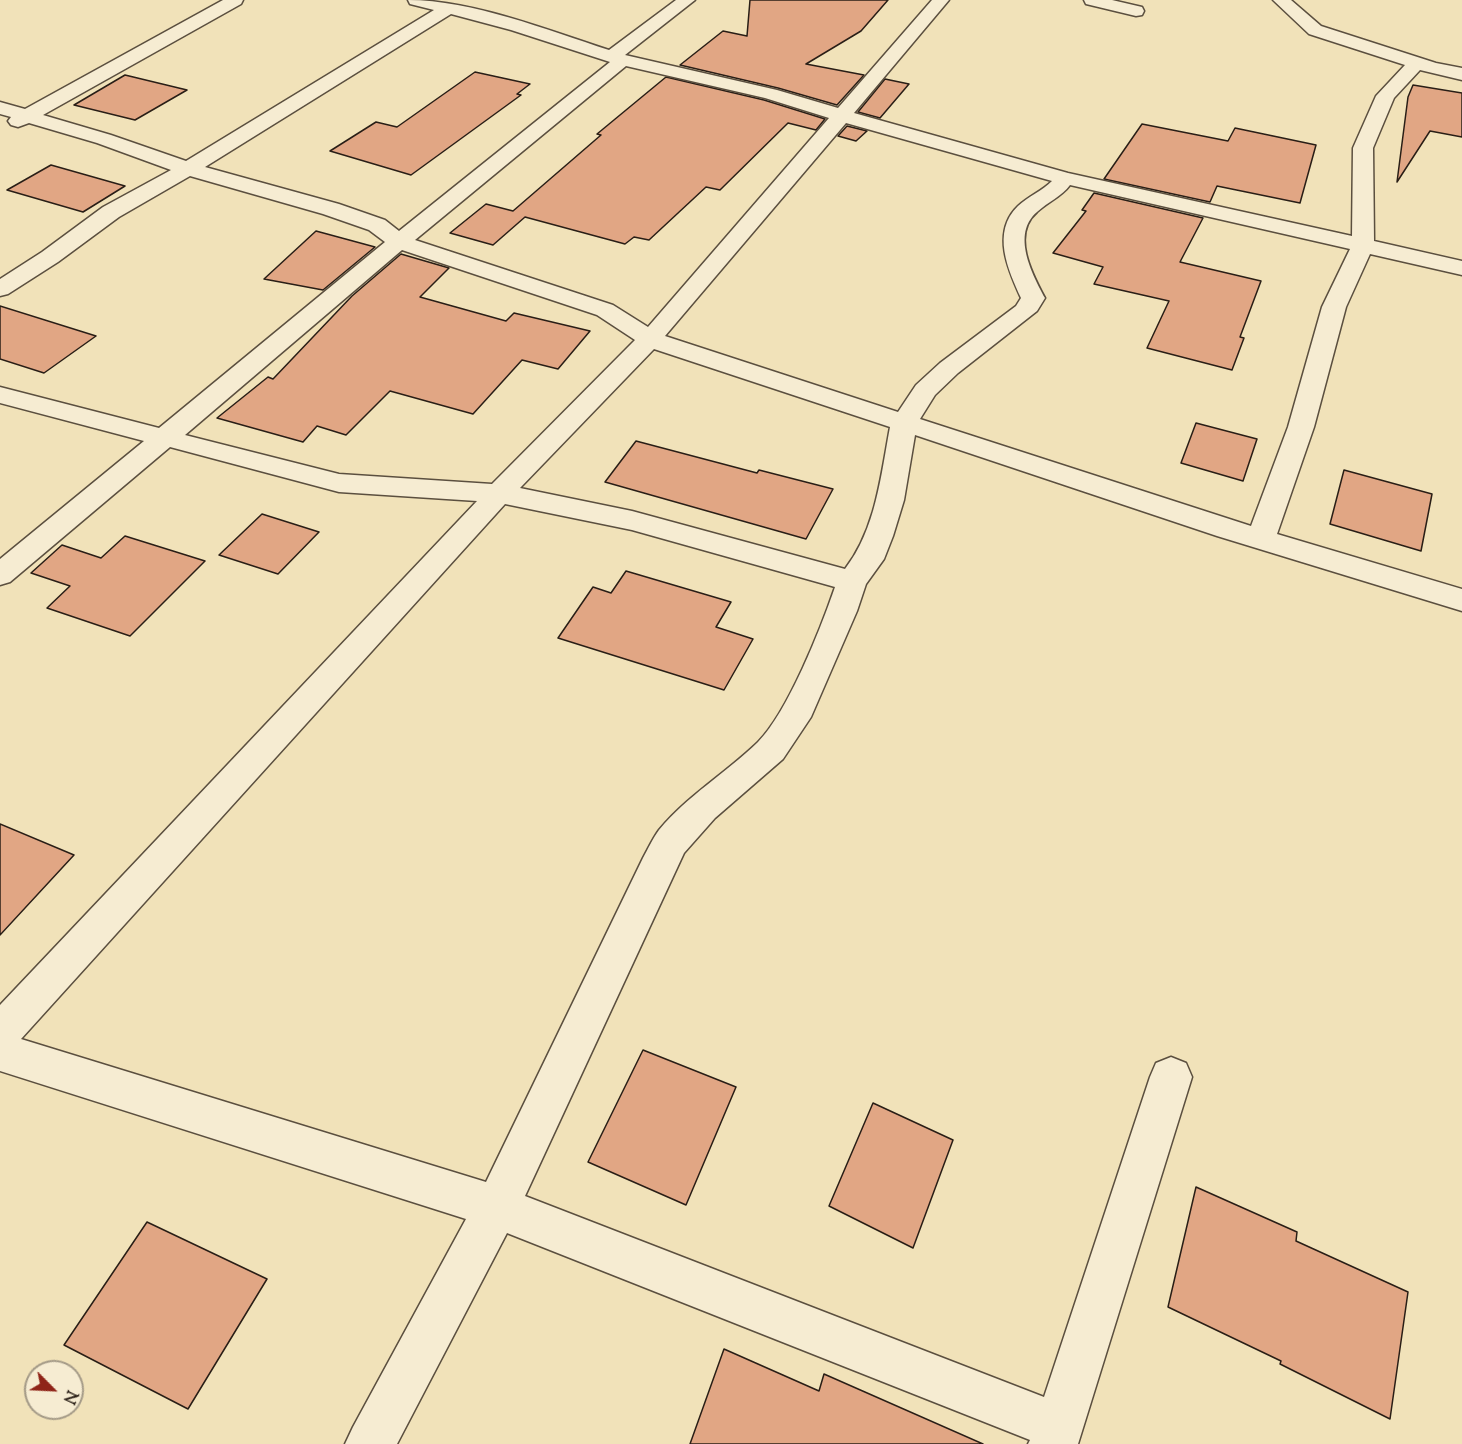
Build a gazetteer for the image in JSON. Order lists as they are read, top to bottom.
{
  "north": "bottom right"
}
